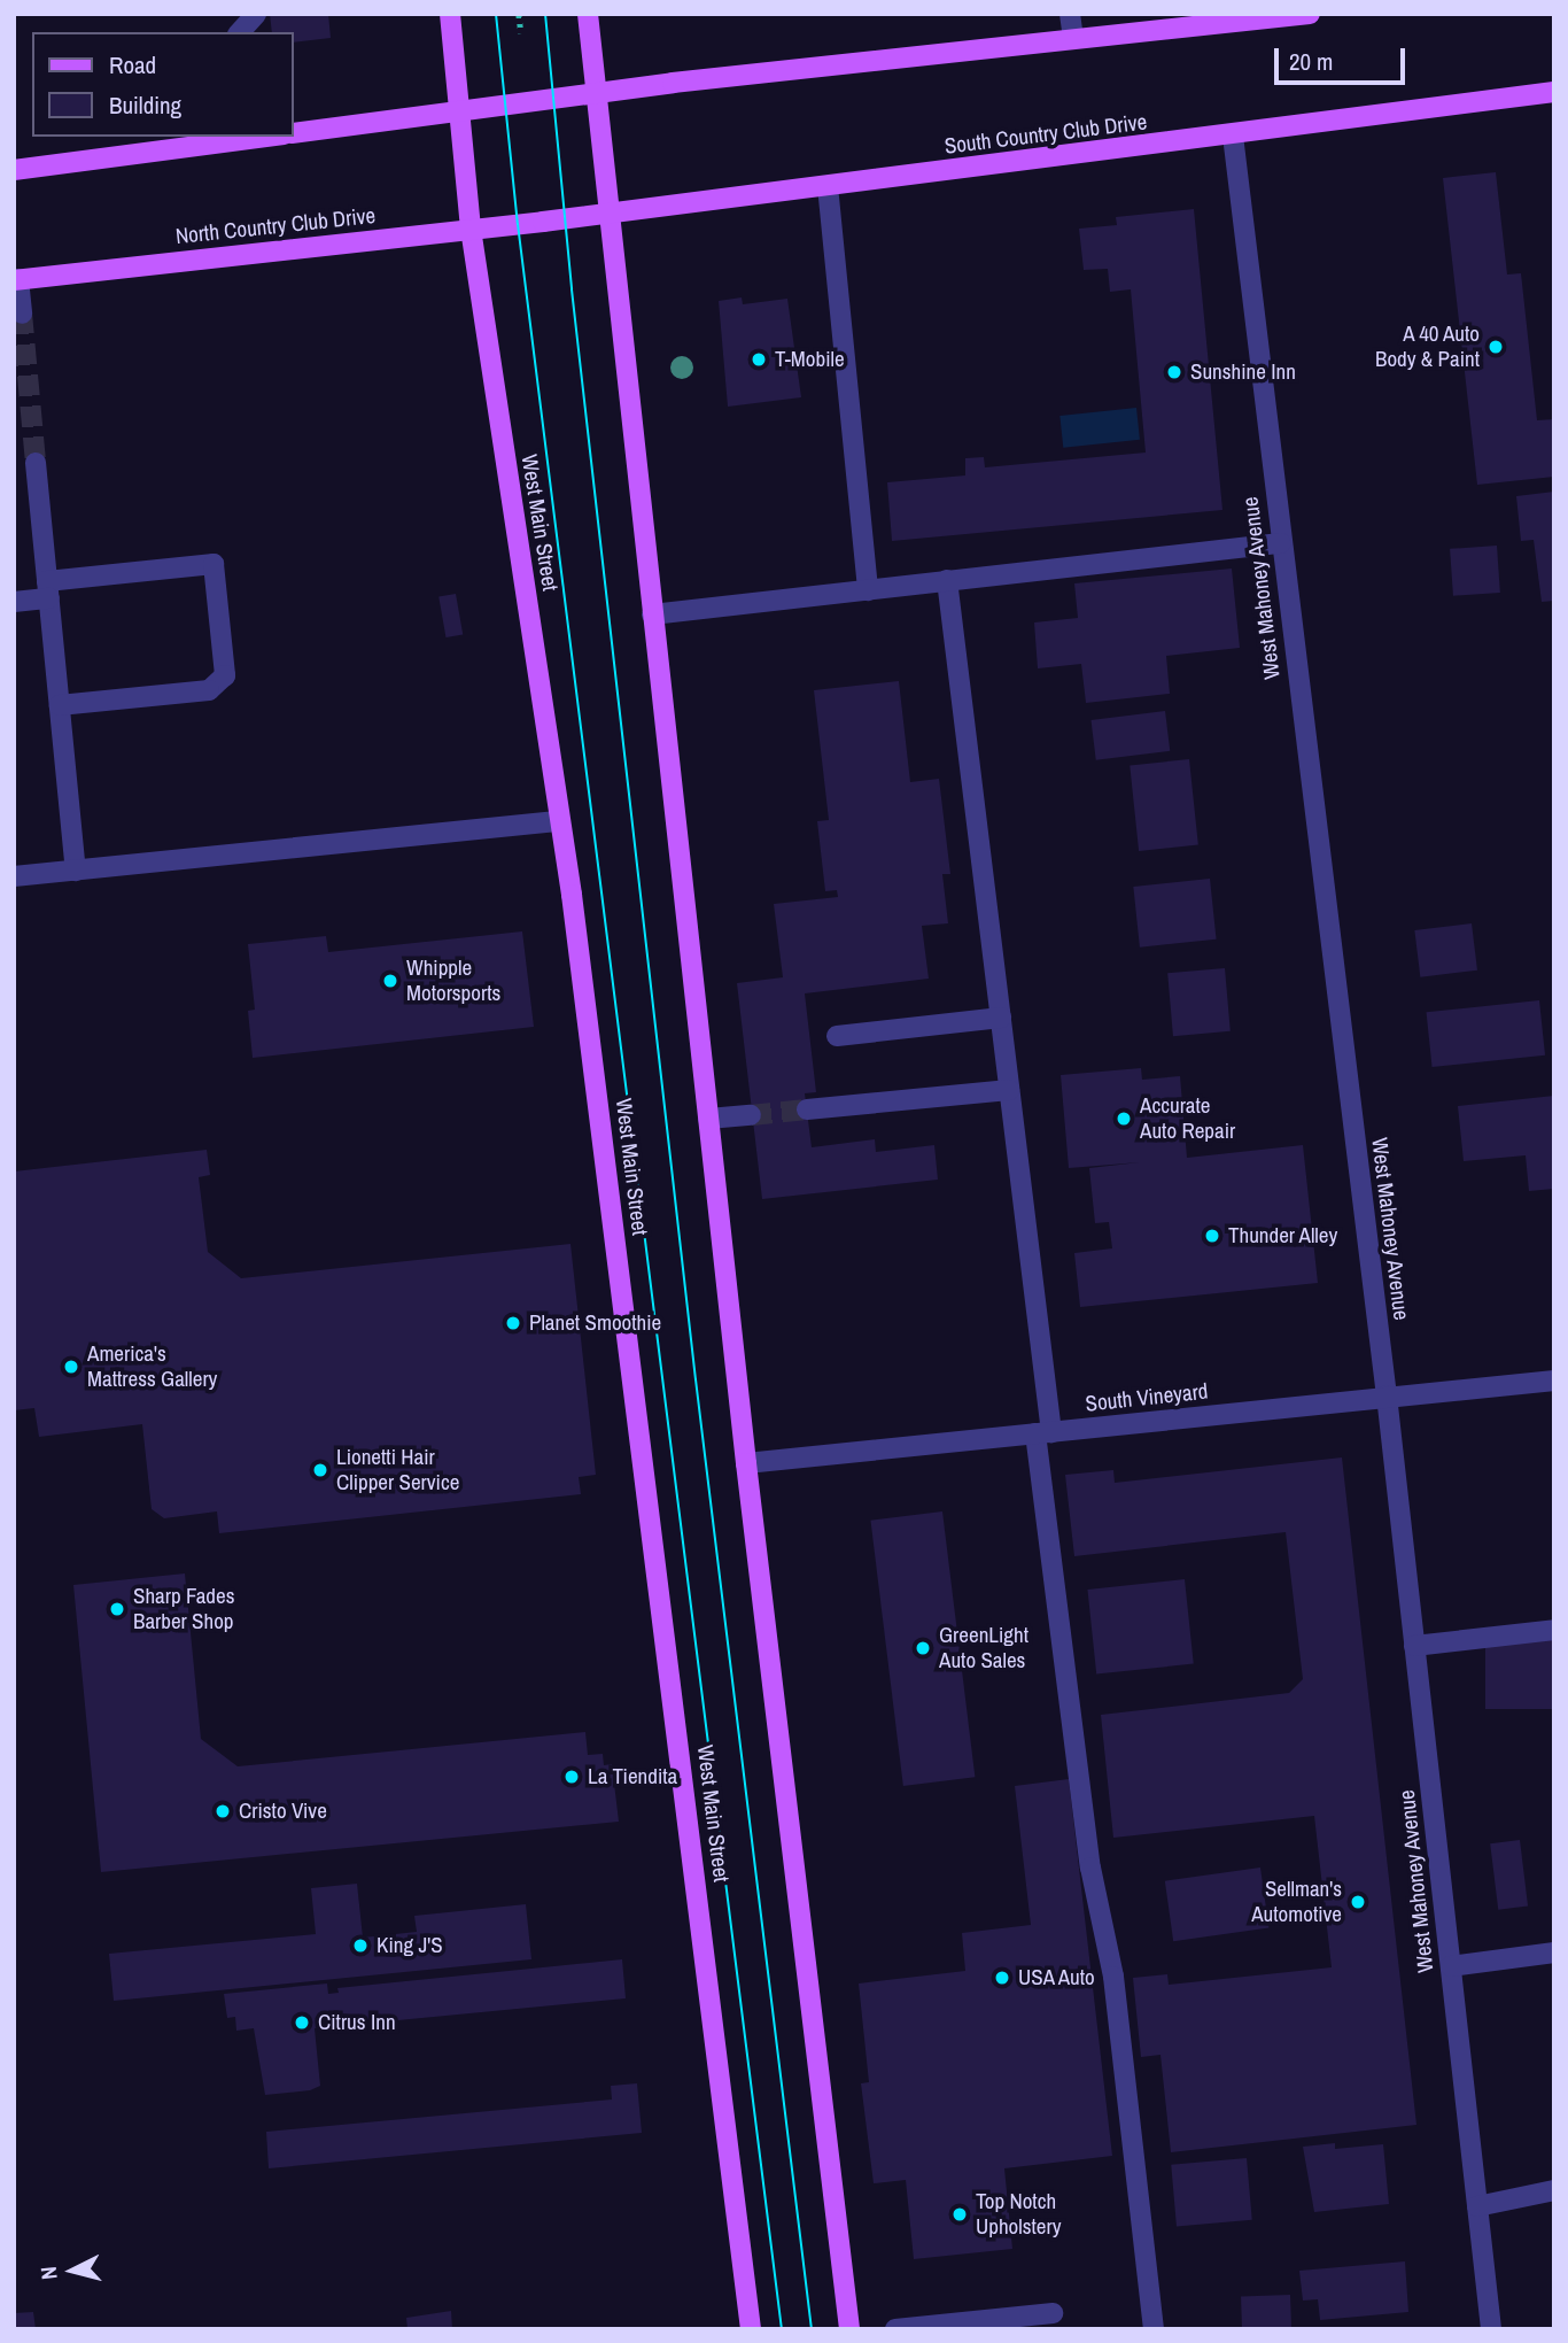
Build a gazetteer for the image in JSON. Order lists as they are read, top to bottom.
{
  "streets": {
    "main road": ["South Country Club Drive", "North Country Club Drive", "West Main Street"],
    "street": ["West Mahoney Avenue", "South Vineyard"]
  },
  "crossings": [
    ["South Country Club Drive", "North Country Club Drive"],
    ["South Country Club Drive", "West Mahoney Avenue"],
    ["North Country Club Drive", "West Main Street"],
    ["West Mahoney Avenue", "South Vineyard"]
  ],
  "places": [
    "A 40 Auto Body & Paint",
    "T-Mobile",
    "Sunshine Inn",
    "Whipple Motorsports",
    "Accurate Auto Repair",
    "Thunder Alley",
    "Planet Smoothie",
    "America's Mattress Gallery",
    "Lionetti Hair Clipper Service",
    "Sharp Fades Barber Shop",
    "GreenLight Auto Sales",
    "La Tiendita",
    "Cristo Vive",
    "Sellman's Automotive",
    "King J'S",
    "USA Auto",
    "Citrus Inn",
    "Top Notch Upholstery"
  ],
  "legend": ["Road", "Building"],
  "scale_bar": "20 m",
  "north": "left"
}
